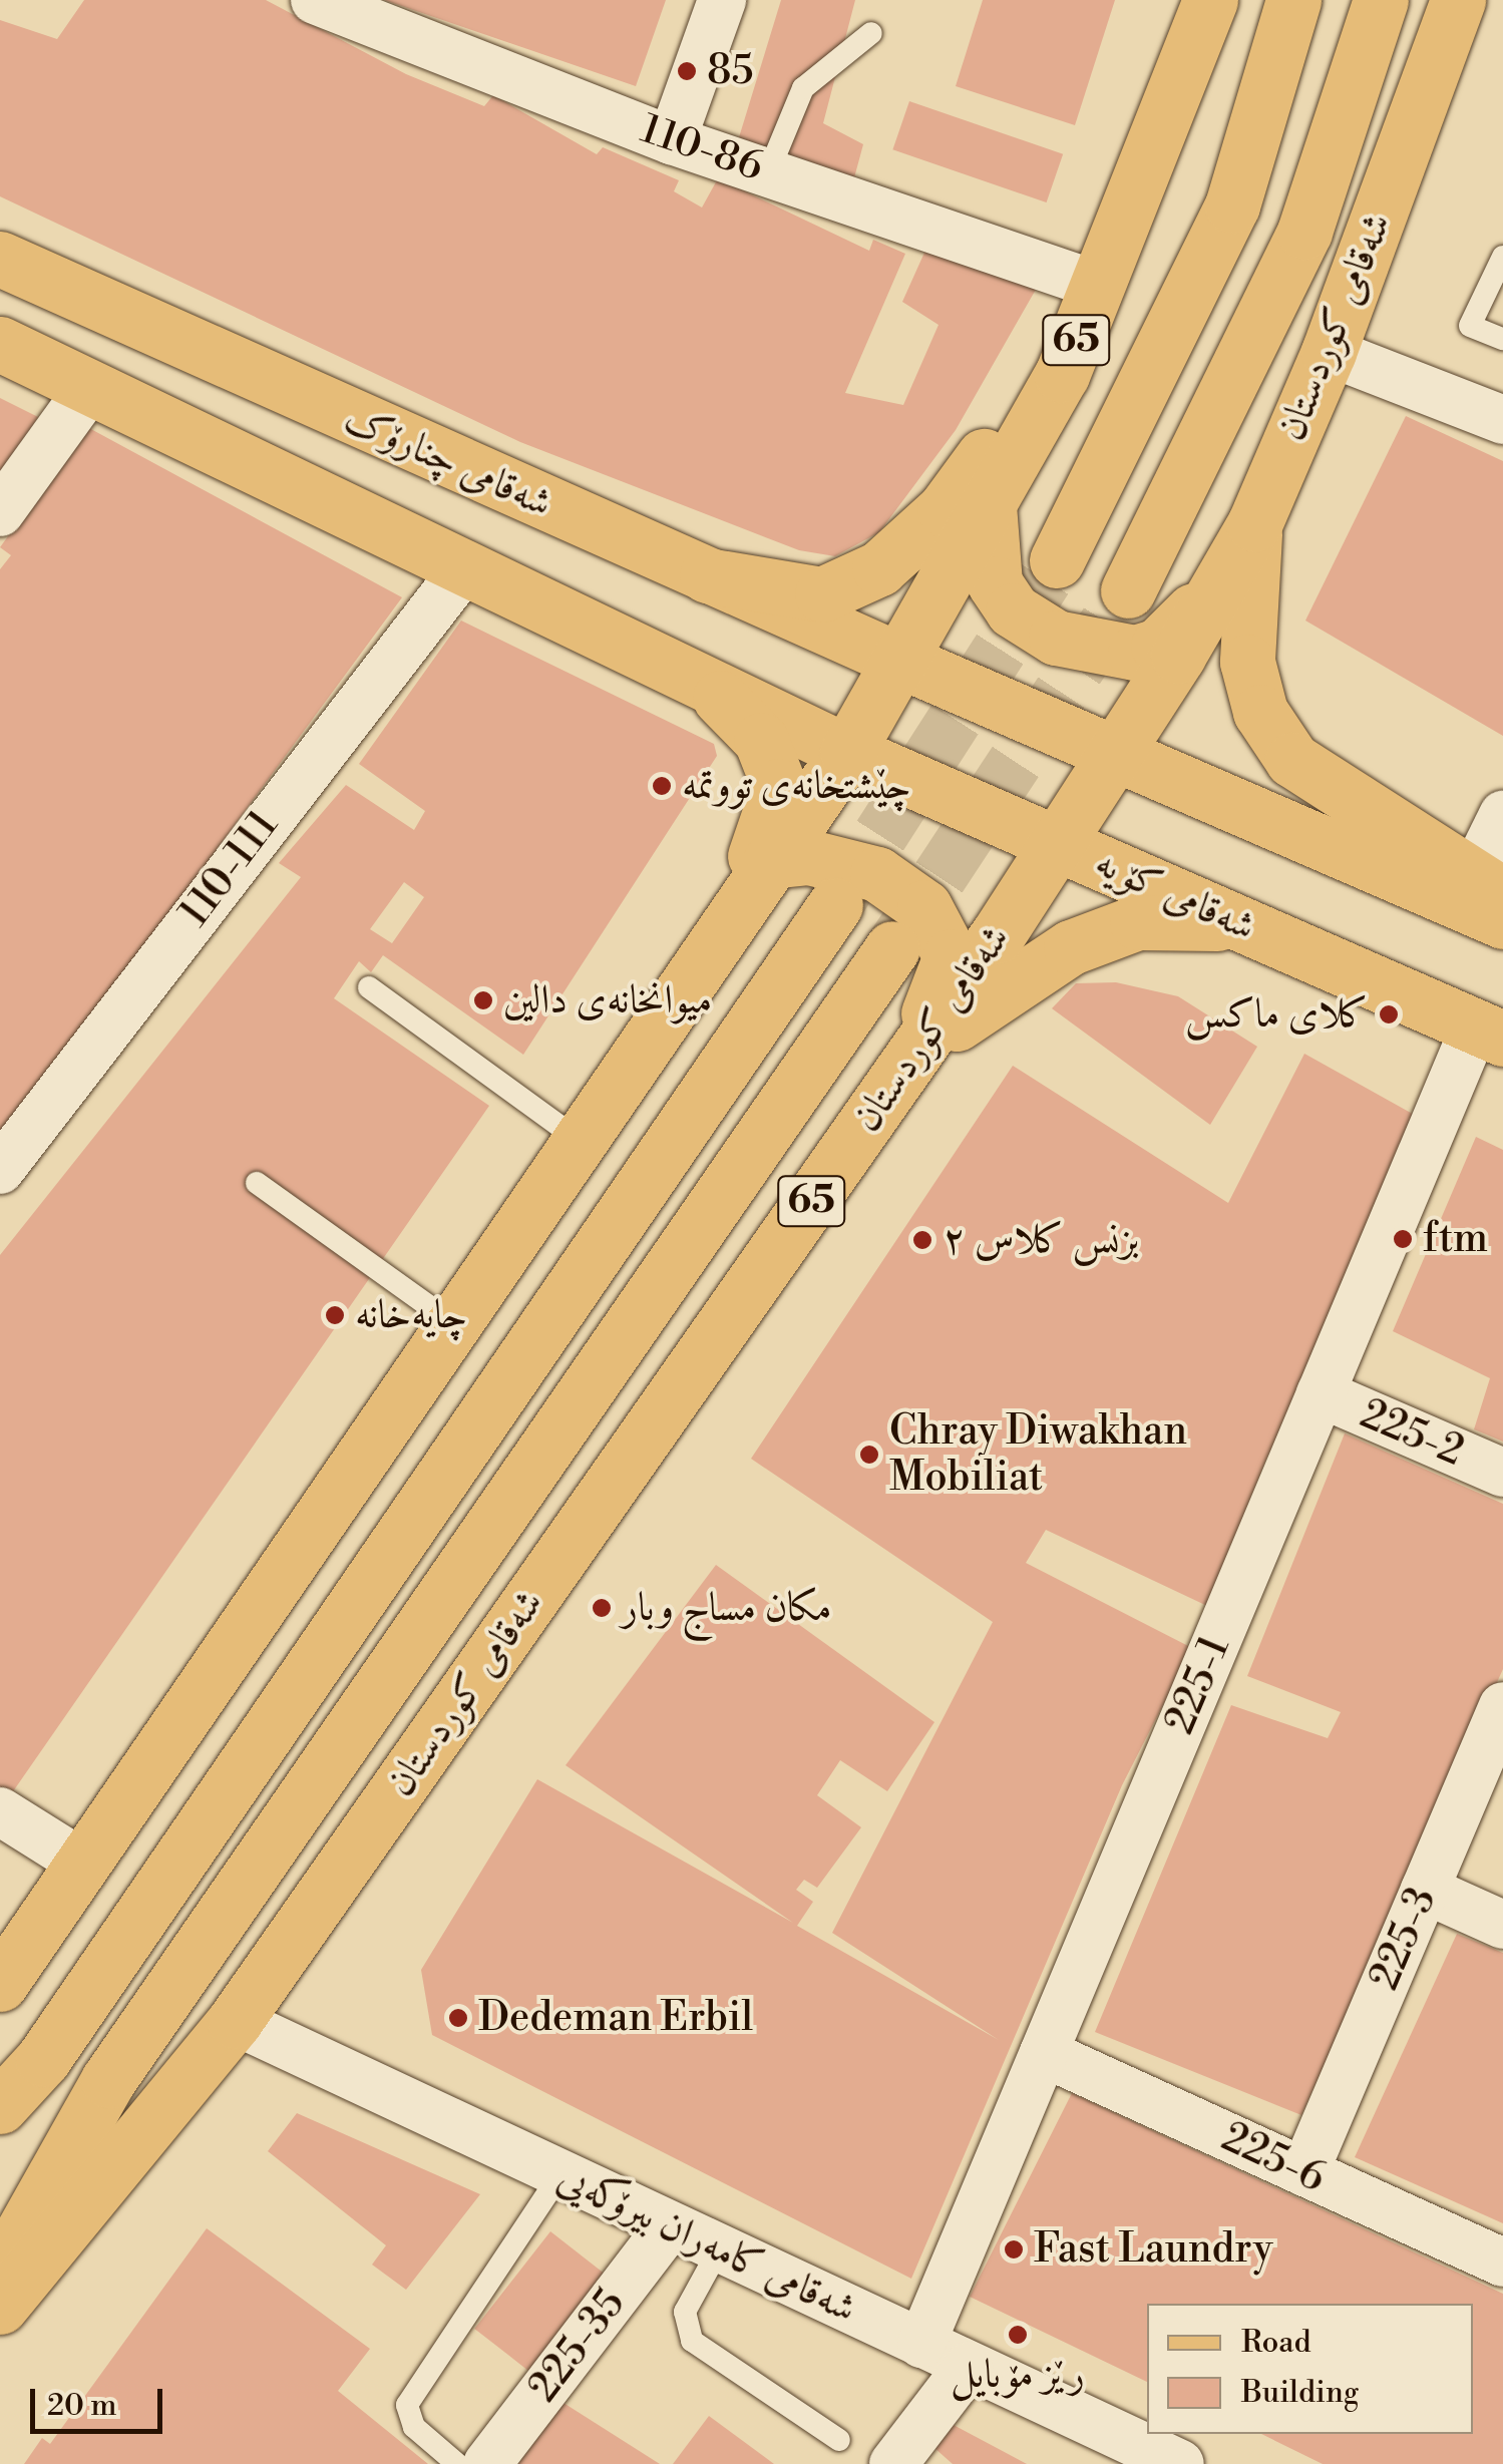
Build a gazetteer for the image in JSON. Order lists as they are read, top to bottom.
{
  "streets": {
    "main road": [
      "شەقامی کوردستان",
      "65",
      "شەقامی چنارۆک",
      "شەقامی کۆیە"
    ],
    "street": [
      "110-86",
      "110-111",
      "225-2",
      "225-1",
      "225-3",
      "225-6",
      "شه‌قامی كامەران بیرۆكەیی",
      "225-35"
    ]
  },
  "crossings": [
    ["110-86", "65"],
    ["شەقامی کوردستان", "شەقامی کۆیە"],
    ["شەقامی کوردستان", "شه‌قامی كامەران بیرۆكەیی"],
    ["65", "شەقامی چنارۆک"],
    ["65", "شەقامی کۆیە"],
    ["شەقامی کۆیە", "225-1"],
    ["225-2", "225-1"],
    ["225-1", "225-6"],
    ["225-1", "شه‌قامی كامەران بیرۆكەیی"],
    ["225-3", "225-6"],
    ["شه‌قامی كامەران بیرۆكەیی", "225-35"]
  ],
  "places": [
    "85",
    "چێشتخانەی تووتمە",
    "میوانخانەی دالین",
    "كلای ماكس",
    "ftm",
    "بزنس کلاس ٢",
    "چایەخانە",
    "Chray Diwakhan Mobiliat",
    "مكان مساج وبار",
    "Dedeman Erbil",
    "Fast Laundry",
    "رێز مۆبایل"
  ],
  "legend": ["Road", "Building"],
  "scale_bar": "20 m"
}
